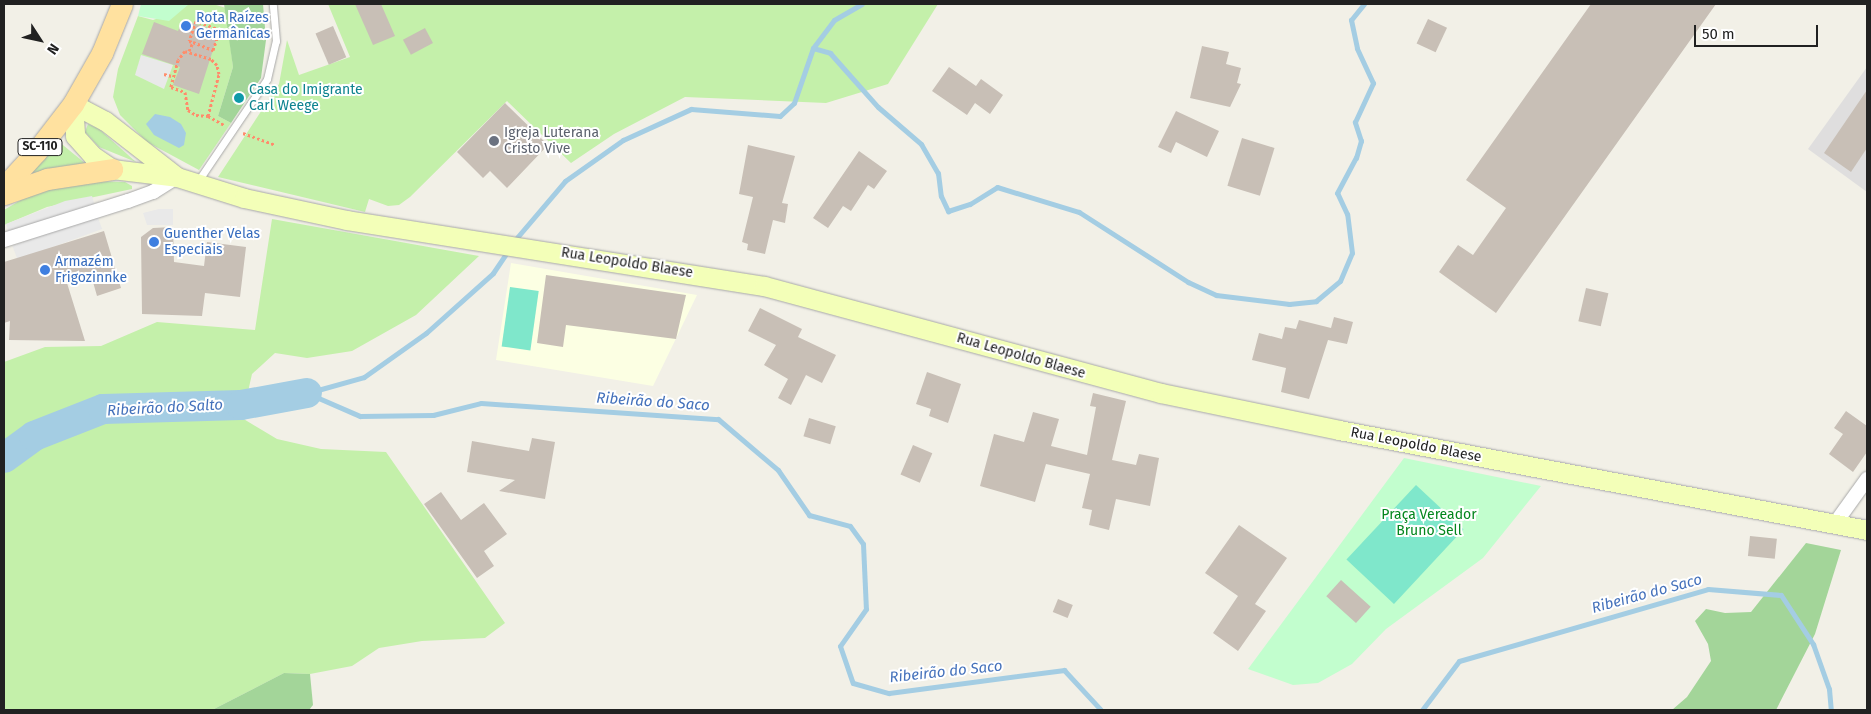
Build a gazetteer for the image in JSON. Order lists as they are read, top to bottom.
{
  "streets": {
    "main road": ["SC-110"],
    "street": ["Rua Leopoldo Blaese"]
  },
  "crossings": [
    ["SC-110", "Rua Leopoldo Blaese"]
  ],
  "water": ["Ribeirão do Saco", "Ribeirão do Salto"],
  "parks": ["Praça Vereador Bruno Sell"],
  "places": [
    "Rota Raízes Germânicas",
    "Casa do Imigrante Carl Weege",
    "Igreja Luterana Cristo Vive",
    "Guenther Velas Especiais",
    "Armazém Frigozinnke"
  ],
  "scale_bar": "50 m",
  "north": "bottom right"
}
